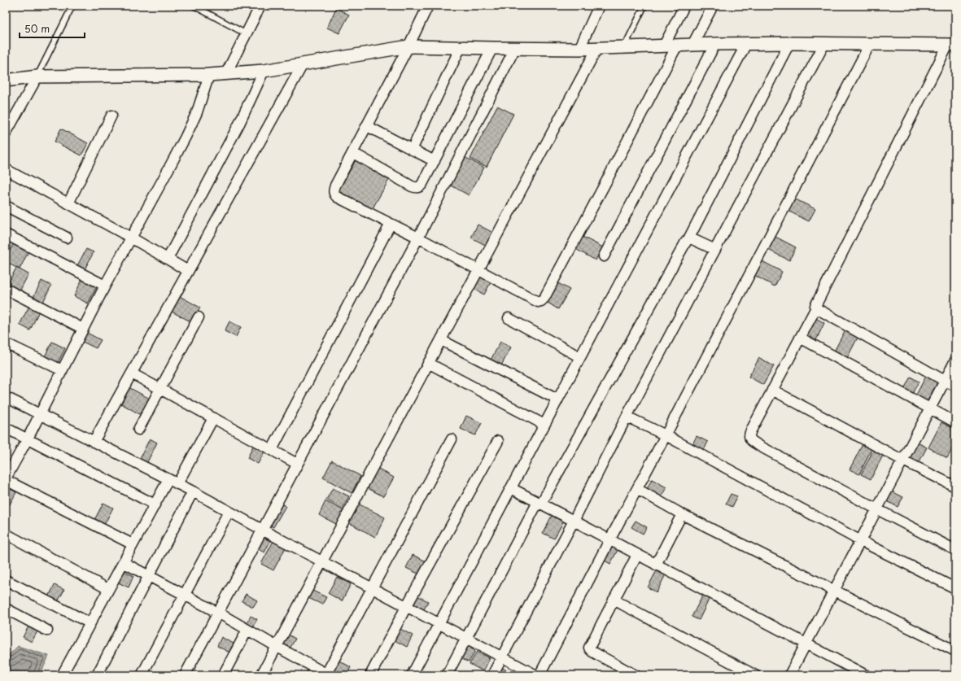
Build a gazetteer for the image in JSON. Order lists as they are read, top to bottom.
{
  "scale_bar": "50 m"
}
